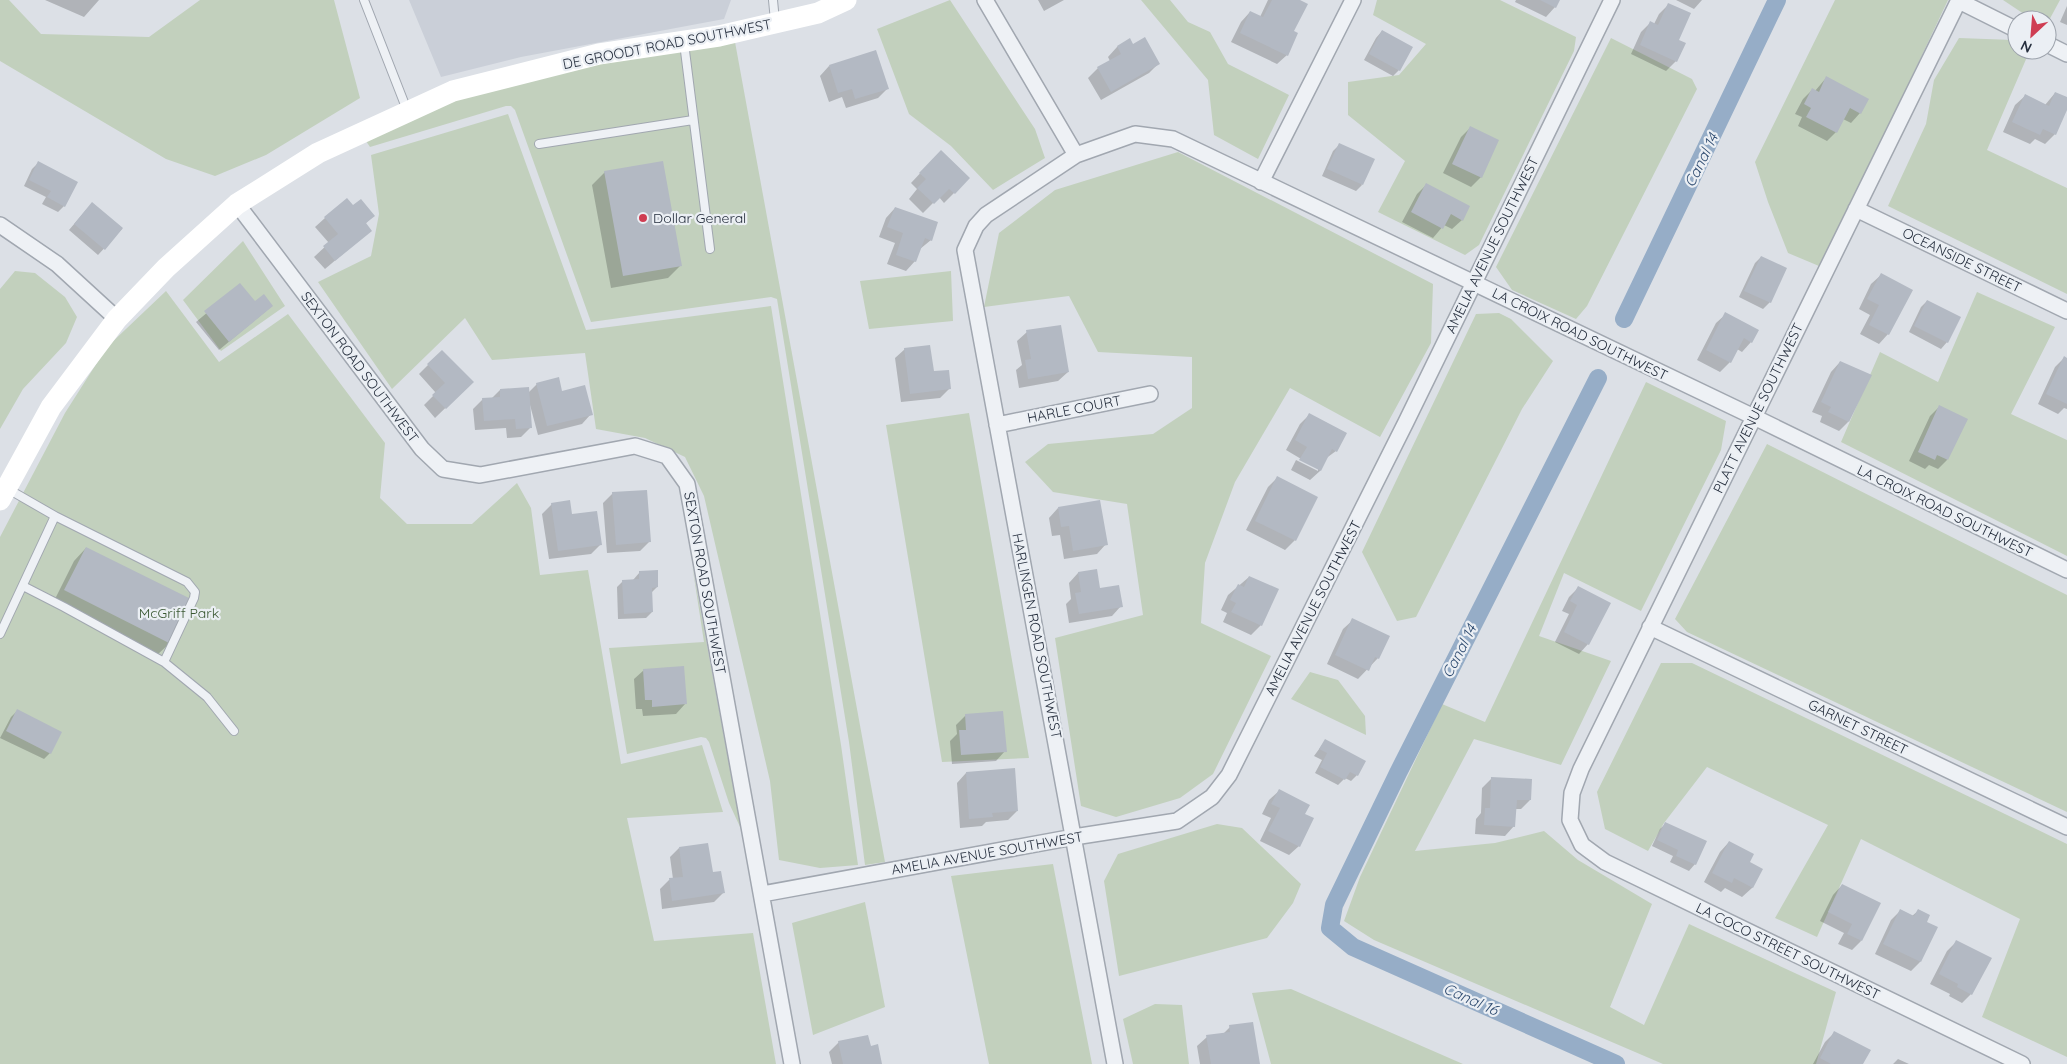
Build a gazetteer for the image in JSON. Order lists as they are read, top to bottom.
{
  "streets": {
    "street": [
      "DE GROODT ROAD SOUTHWEST",
      "AMELIA AVENUE SOUTHWEST",
      "OCEANSIDE STREET",
      "LA CROIX ROAD SOUTHWEST",
      "SEXTON ROAD SOUTHWEST",
      "PLATT AVENUE SOUTHWEST",
      "HARLE COURT",
      "HARLINGEN ROAD SOUTHWEST",
      "GARNET STREET",
      "LA COCO STREET SOUTHWEST"
    ]
  },
  "crossings": [
    ["DE GROODT ROAD SOUTHWEST", "SEXTON ROAD SOUTHWEST"],
    ["AMELIA AVENUE SOUTHWEST", "LA CROIX ROAD SOUTHWEST"],
    ["AMELIA AVENUE SOUTHWEST", "SEXTON ROAD SOUTHWEST"],
    ["AMELIA AVENUE SOUTHWEST", "HARLINGEN ROAD SOUTHWEST"],
    ["OCEANSIDE STREET", "PLATT AVENUE SOUTHWEST"],
    ["LA CROIX ROAD SOUTHWEST", "PLATT AVENUE SOUTHWEST"],
    ["LA CROIX ROAD SOUTHWEST", "HARLINGEN ROAD SOUTHWEST"],
    ["PLATT AVENUE SOUTHWEST", "GARNET STREET"],
    ["PLATT AVENUE SOUTHWEST", "LA COCO STREET SOUTHWEST"],
    ["HARLE COURT", "HARLINGEN ROAD SOUTHWEST"]
  ],
  "water": ["Canal 14", "Canal 16"],
  "parks": ["McGriff Park"],
  "places": ["Dollar General"],
  "north": "bottom left"
}
